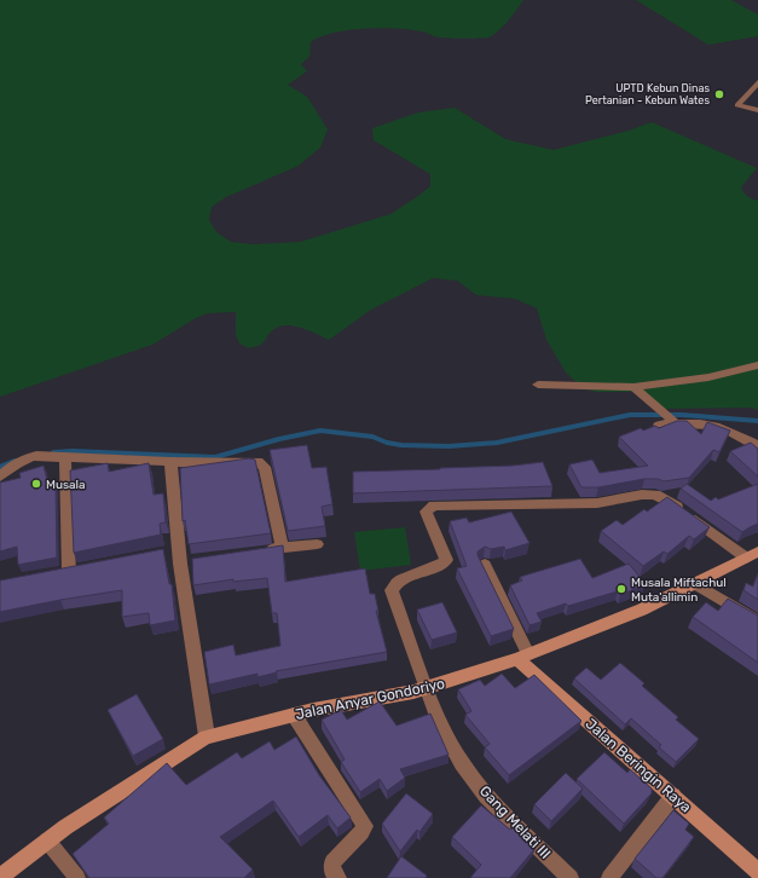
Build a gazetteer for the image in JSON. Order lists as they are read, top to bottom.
{
  "streets": {
    "street": ["Jalan Anyar Gondoriyo", "Jalan Beringin Raya", "Gang Melati III"]
  },
  "crossings": [
    ["Jalan Anyar Gondoriyo", "Jalan Beringin Raya"],
    ["Jalan Anyar Gondoriyo", "Gang Melati III"]
  ],
  "places": ["UPTD Kebun Dinas Pertanian - Kebun Wates", "Musala", "Musala Miftachul Muta'allimin"]
}
